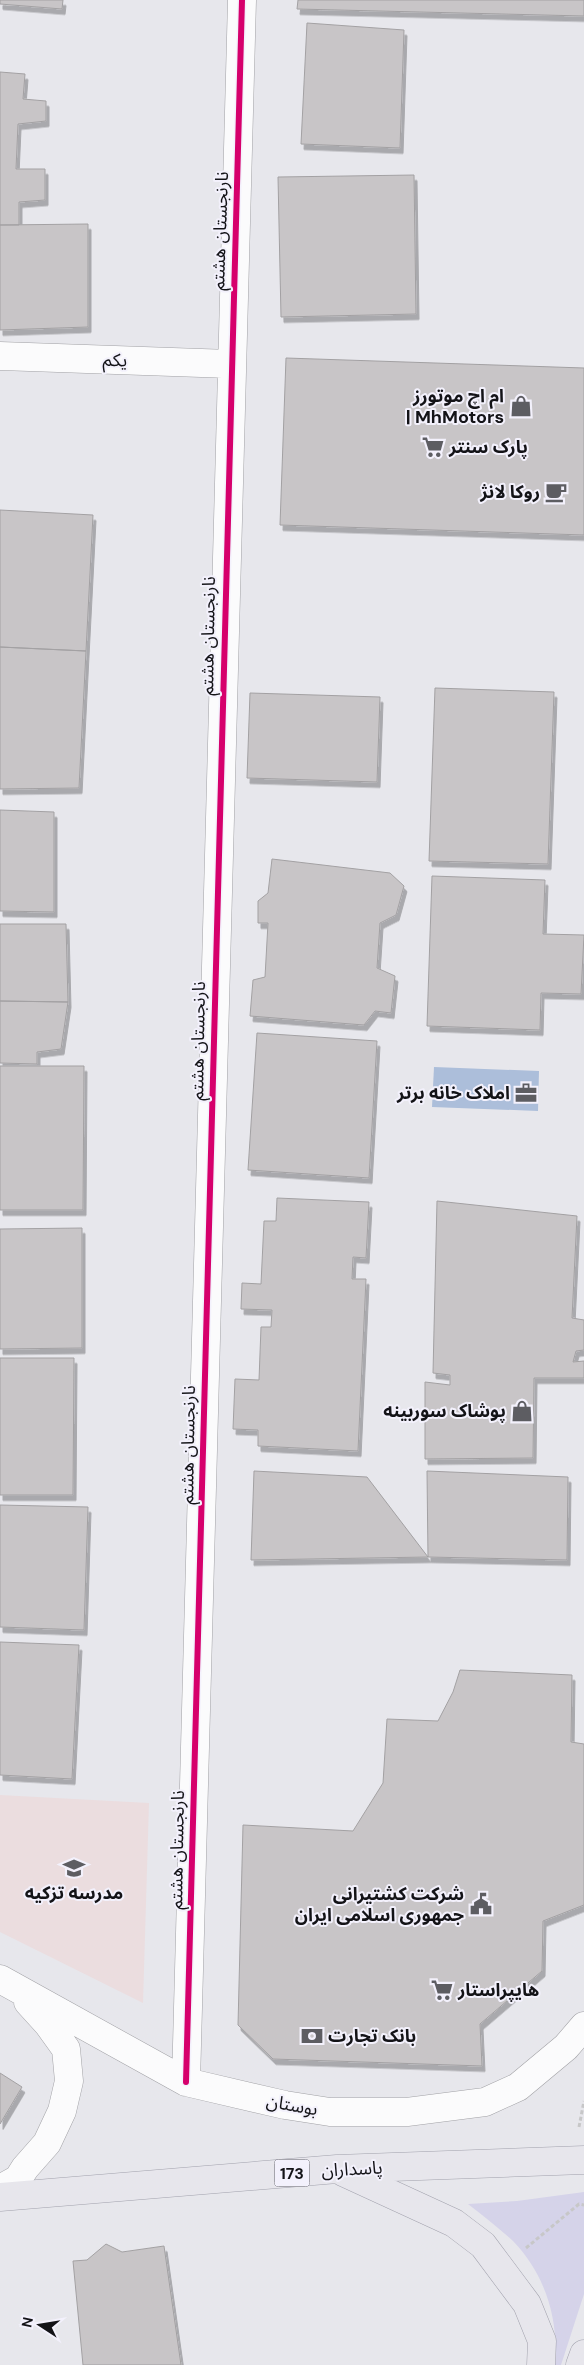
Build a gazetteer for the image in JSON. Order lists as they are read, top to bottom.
{
  "streets": {
    "main road": ["پاسداران", "173"],
    "street": ["نارنجستان هشتم", "یکم", "بوستان"]
  },
  "crossings": [
    ["نارنجستان هشتم", "یکم"],
    ["نارنجستان هشتم", "بوستان"]
  ],
  "places": {
    "shop": ["ام اچ موتورز | MhMotors", "پوشاک سوربینه"],
    "supermarket": ["پارک سنتر", "هایپراستار"],
    "cafe": ["روکا لانژ"],
    "office": ["املاک خانه برتر"],
    "school or university": ["مدرسه تزکیه"],
    "public building": ["شرکت کشتیرانی جمهوری اسلامی ایران"],
    "bank": ["بانک تجارت"]
  },
  "north": "left"
}
